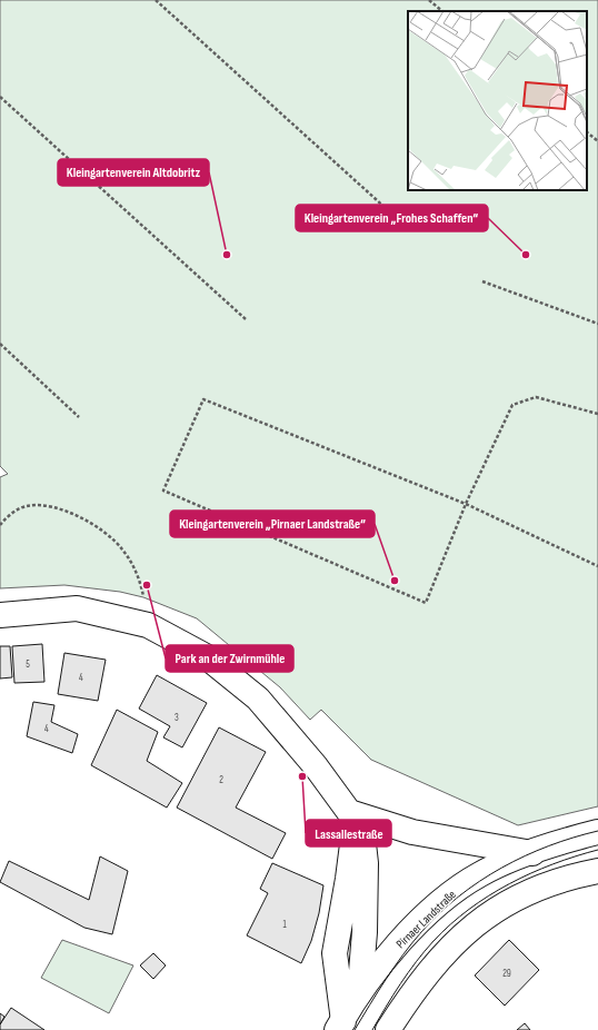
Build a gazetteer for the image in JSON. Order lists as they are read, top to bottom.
{
  "streets": {
    "street": ["Pirnaer Landstraße"]
  },
  "places": [
    "Kleingartenverein Altdobritz",
    "Kleingartenverein „Frohes Schaffen“",
    "Kleingartenverein „Pirnaer Landstraße“",
    "Park an der Zwirnmühle",
    "Lassallestraße"
  ],
  "house_numbers": [
    "5",
    "4",
    "3",
    "4",
    "2",
    "1",
    "29"
  ]
}
